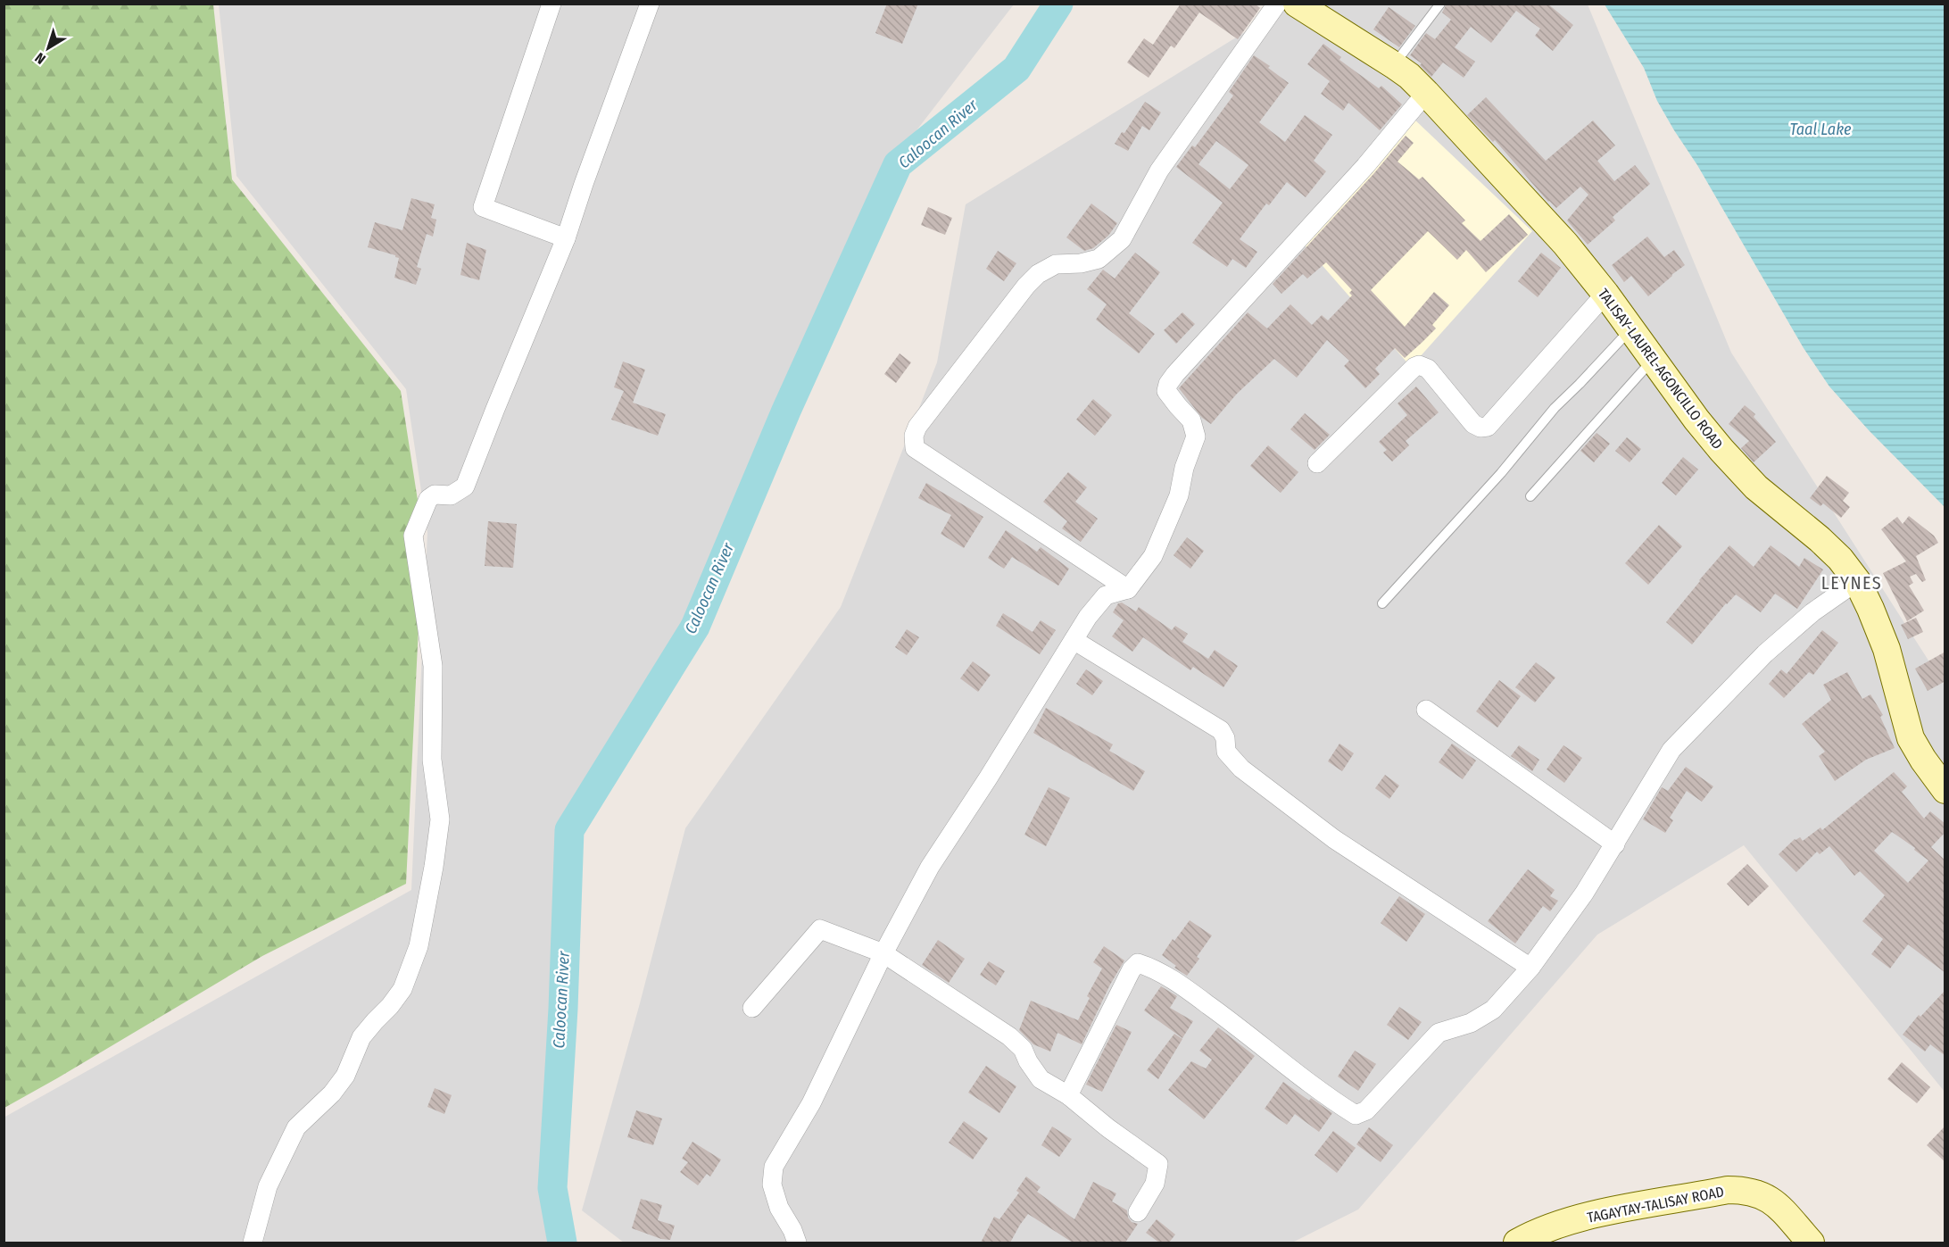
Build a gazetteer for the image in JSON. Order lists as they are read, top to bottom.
{
  "streets": {
    "main road": ["TALISAY-LAUREL-AGONCILLO ROAD", "TAGAYTAY-TALISAY ROAD"]
  },
  "districts": ["LEYNES"],
  "water": ["Taal Lake", "Caloocan River"],
  "north": "bottom left"
}
